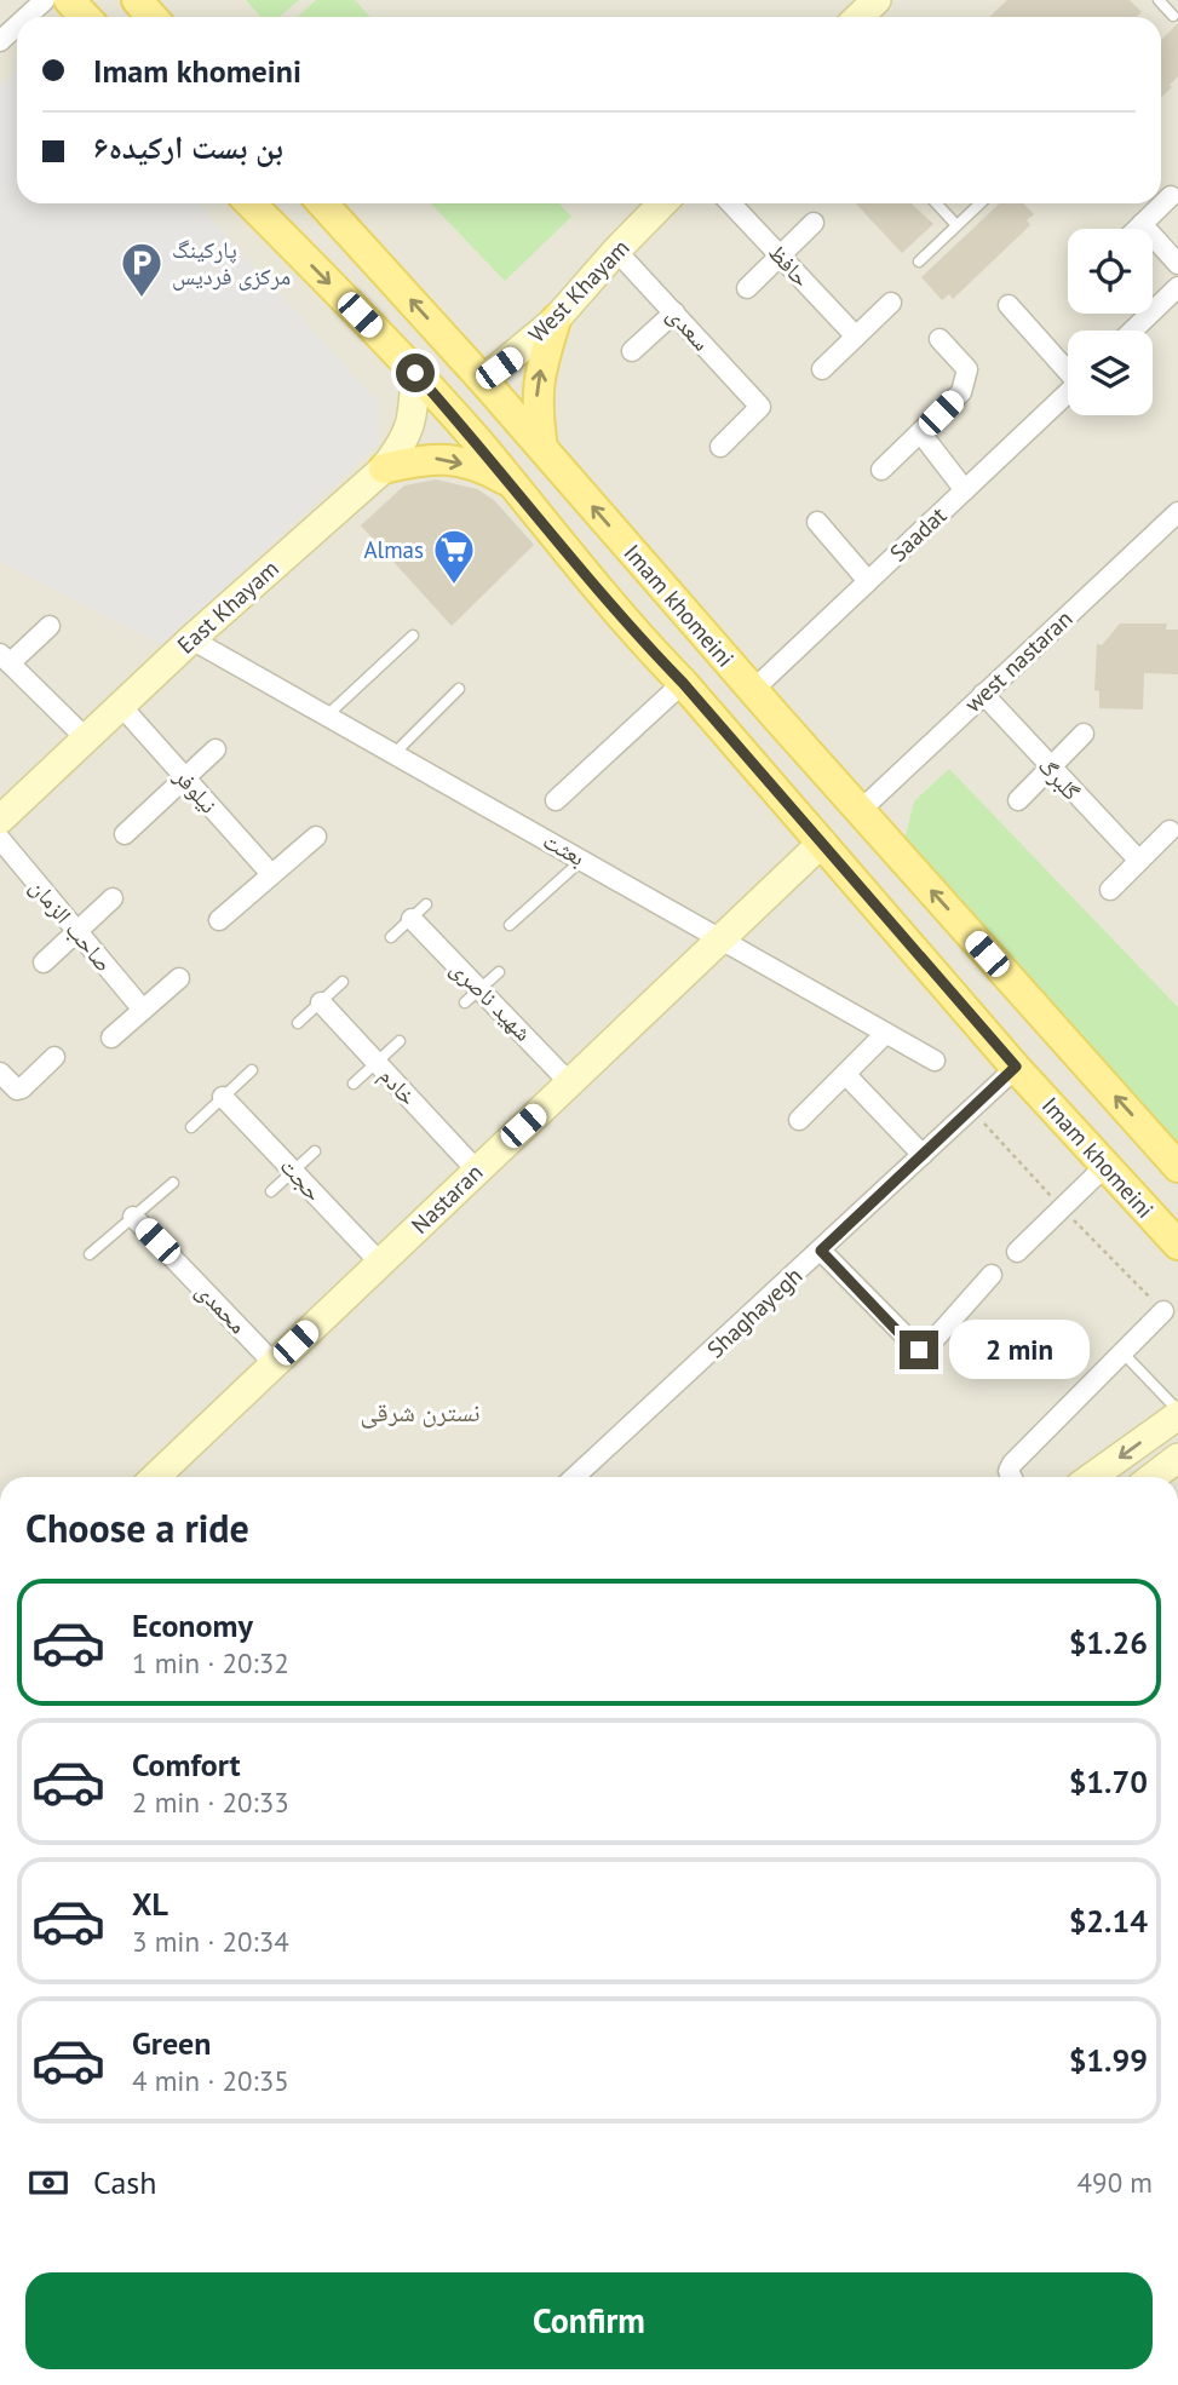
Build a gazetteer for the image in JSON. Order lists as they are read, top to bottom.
{
  "streets": {
    "main road": ["Imam khomeini"],
    "street": [
      "حافظ",
      "West Khayam",
      "سعدی",
      "Saadat",
      "East Khayam",
      "west nastaran",
      "گلبرگ",
      "نیلوفر",
      "بعثت",
      "صاحب الزمان",
      "شهید ناصری",
      "خادم",
      "حجت",
      "Nastaran",
      "محمدی",
      "Shaghayegh"
    ]
  },
  "crossings": [
    ["West Khayam", "سعدی"],
    ["West Khayam", "Imam khomeini"],
    ["Saadat", "Imam khomeini"],
    ["Imam khomeini", "East Khayam"],
    ["Imam khomeini", "west nastaran"],
    ["Imam khomeini", "Nastaran"],
    ["Imam khomeini", "Shaghayegh"],
    ["East Khayam", "نیلوفر"],
    ["East Khayam", "بعثت"],
    ["west nastaran", "گلبرگ"],
    ["بعثت", "Nastaran"],
    ["شهید ناصری", "Nastaran"],
    ["خادم", "Nastaran"],
    ["حجت", "Nastaran"],
    ["Nastaran", "محمدی"]
  ],
  "districts": ["نسترن شرقی"],
  "places": {
    "parking": ["پارکینگ مرکزی فردیس"],
    "supermarket": ["Almas"]
  },
  "page": {
    "banner": ["Imam khomeini", "بن بست ارکیده۶"],
    "bubble": "2 min",
    "heading": "Choose a ride",
    "list": [
      {
        "name": "Economy",
        "note": "1 min · 20:32",
        "value": "$1.26"
      },
      {
        "name": "Comfort",
        "note": "2 min · 20:33",
        "value": "$1.70"
      },
      {
        "name": "XL",
        "note": "3 min · 20:34",
        "value": "$2.14"
      },
      {
        "name": "Green",
        "note": "4 min · 20:35",
        "value": "$1.99"
      }
    ],
    "pay": ["Cash", "490 m"],
    "buttons": "Confirm"
  }
}
